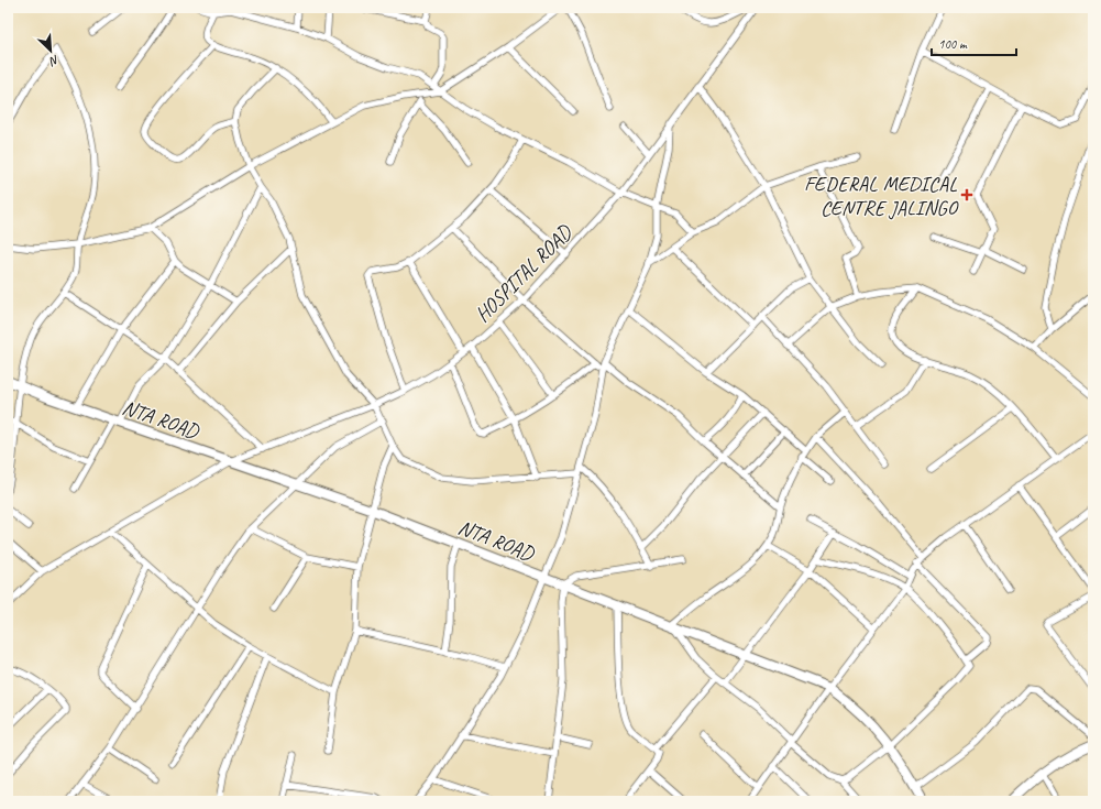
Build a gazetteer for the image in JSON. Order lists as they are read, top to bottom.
{
  "streets": {
    "street": ["HOSPITAL ROAD", "NTA ROAD"]
  },
  "crossings": [
    ["HOSPITAL ROAD", "NTA ROAD"]
  ],
  "places": {
    "health": ["FEDERAL MEDICAL CENTRE JALINGO"]
  },
  "scale_bar": "100 m",
  "north": "bottom right"
}
